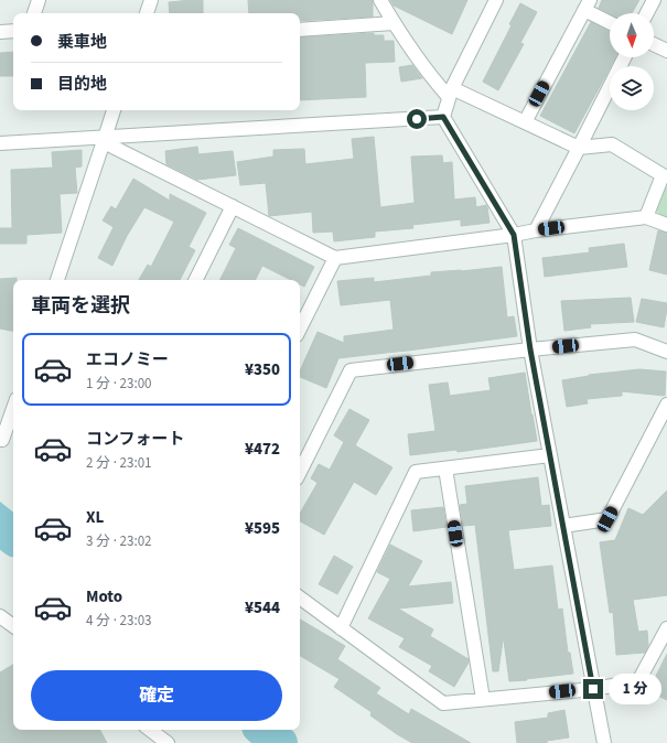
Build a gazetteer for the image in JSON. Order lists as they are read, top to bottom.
{
  "north": "bottom",
  "page": {
    "banner": ["乗車地", "目的地"],
    "heading": "車両を選択",
    "list": [
      {
        "name": "エコノミー",
        "note": "1 分 · 23:00",
        "value": "¥350"
      },
      {
        "name": "コンフォート",
        "note": "2 分 · 23:01",
        "value": "¥472"
      },
      {
        "name": "XL",
        "note": "3 分 · 23:02",
        "value": "¥595"
      },
      {
        "name": "Moto",
        "note": "4 分 · 23:03",
        "value": "¥544"
      }
    ],
    "buttons": "確定",
    "bubble": "1 分"
  }
}
